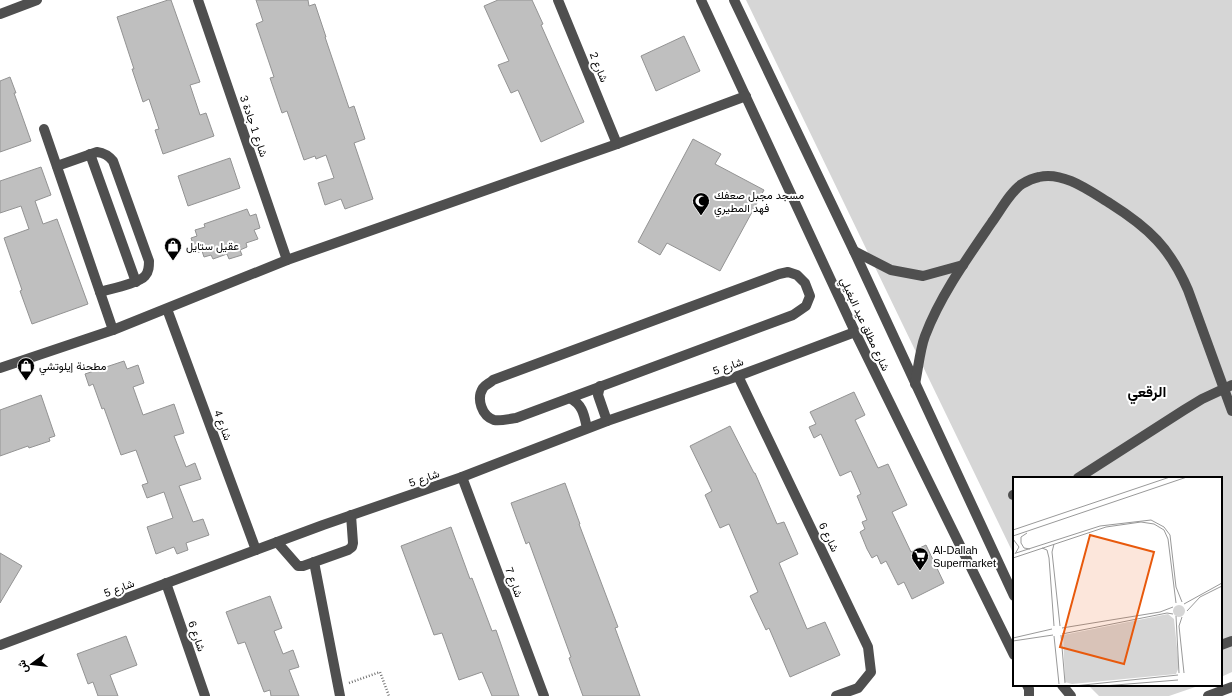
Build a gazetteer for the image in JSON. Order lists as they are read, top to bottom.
{
  "streets": {
    "street": [
      "شارع 2",
      "شارع 1 جادة 3",
      "شارع مطلق عيد البغيلي",
      "شارع 5",
      "شارع 4",
      "شارع 6",
      "شارع 7"
    ]
  },
  "crossings": [
    ["شارع مطلق عيد البغيلي", "شارع 5"],
    ["شارع 5", "شارع 4"],
    ["شارع 5", "شارع 6"],
    ["شارع 5", "شارع 7"]
  ],
  "districts": ["الرقعي"],
  "places": {
    "mosque": ["مسجد مجبل صعفك فهد المطيري"],
    "shop": ["عقيل ستايل", "مطحنة إيلوتشي"],
    "supermarket": ["Al-Dallah Supermarket"]
  },
  "north": "left"
}
